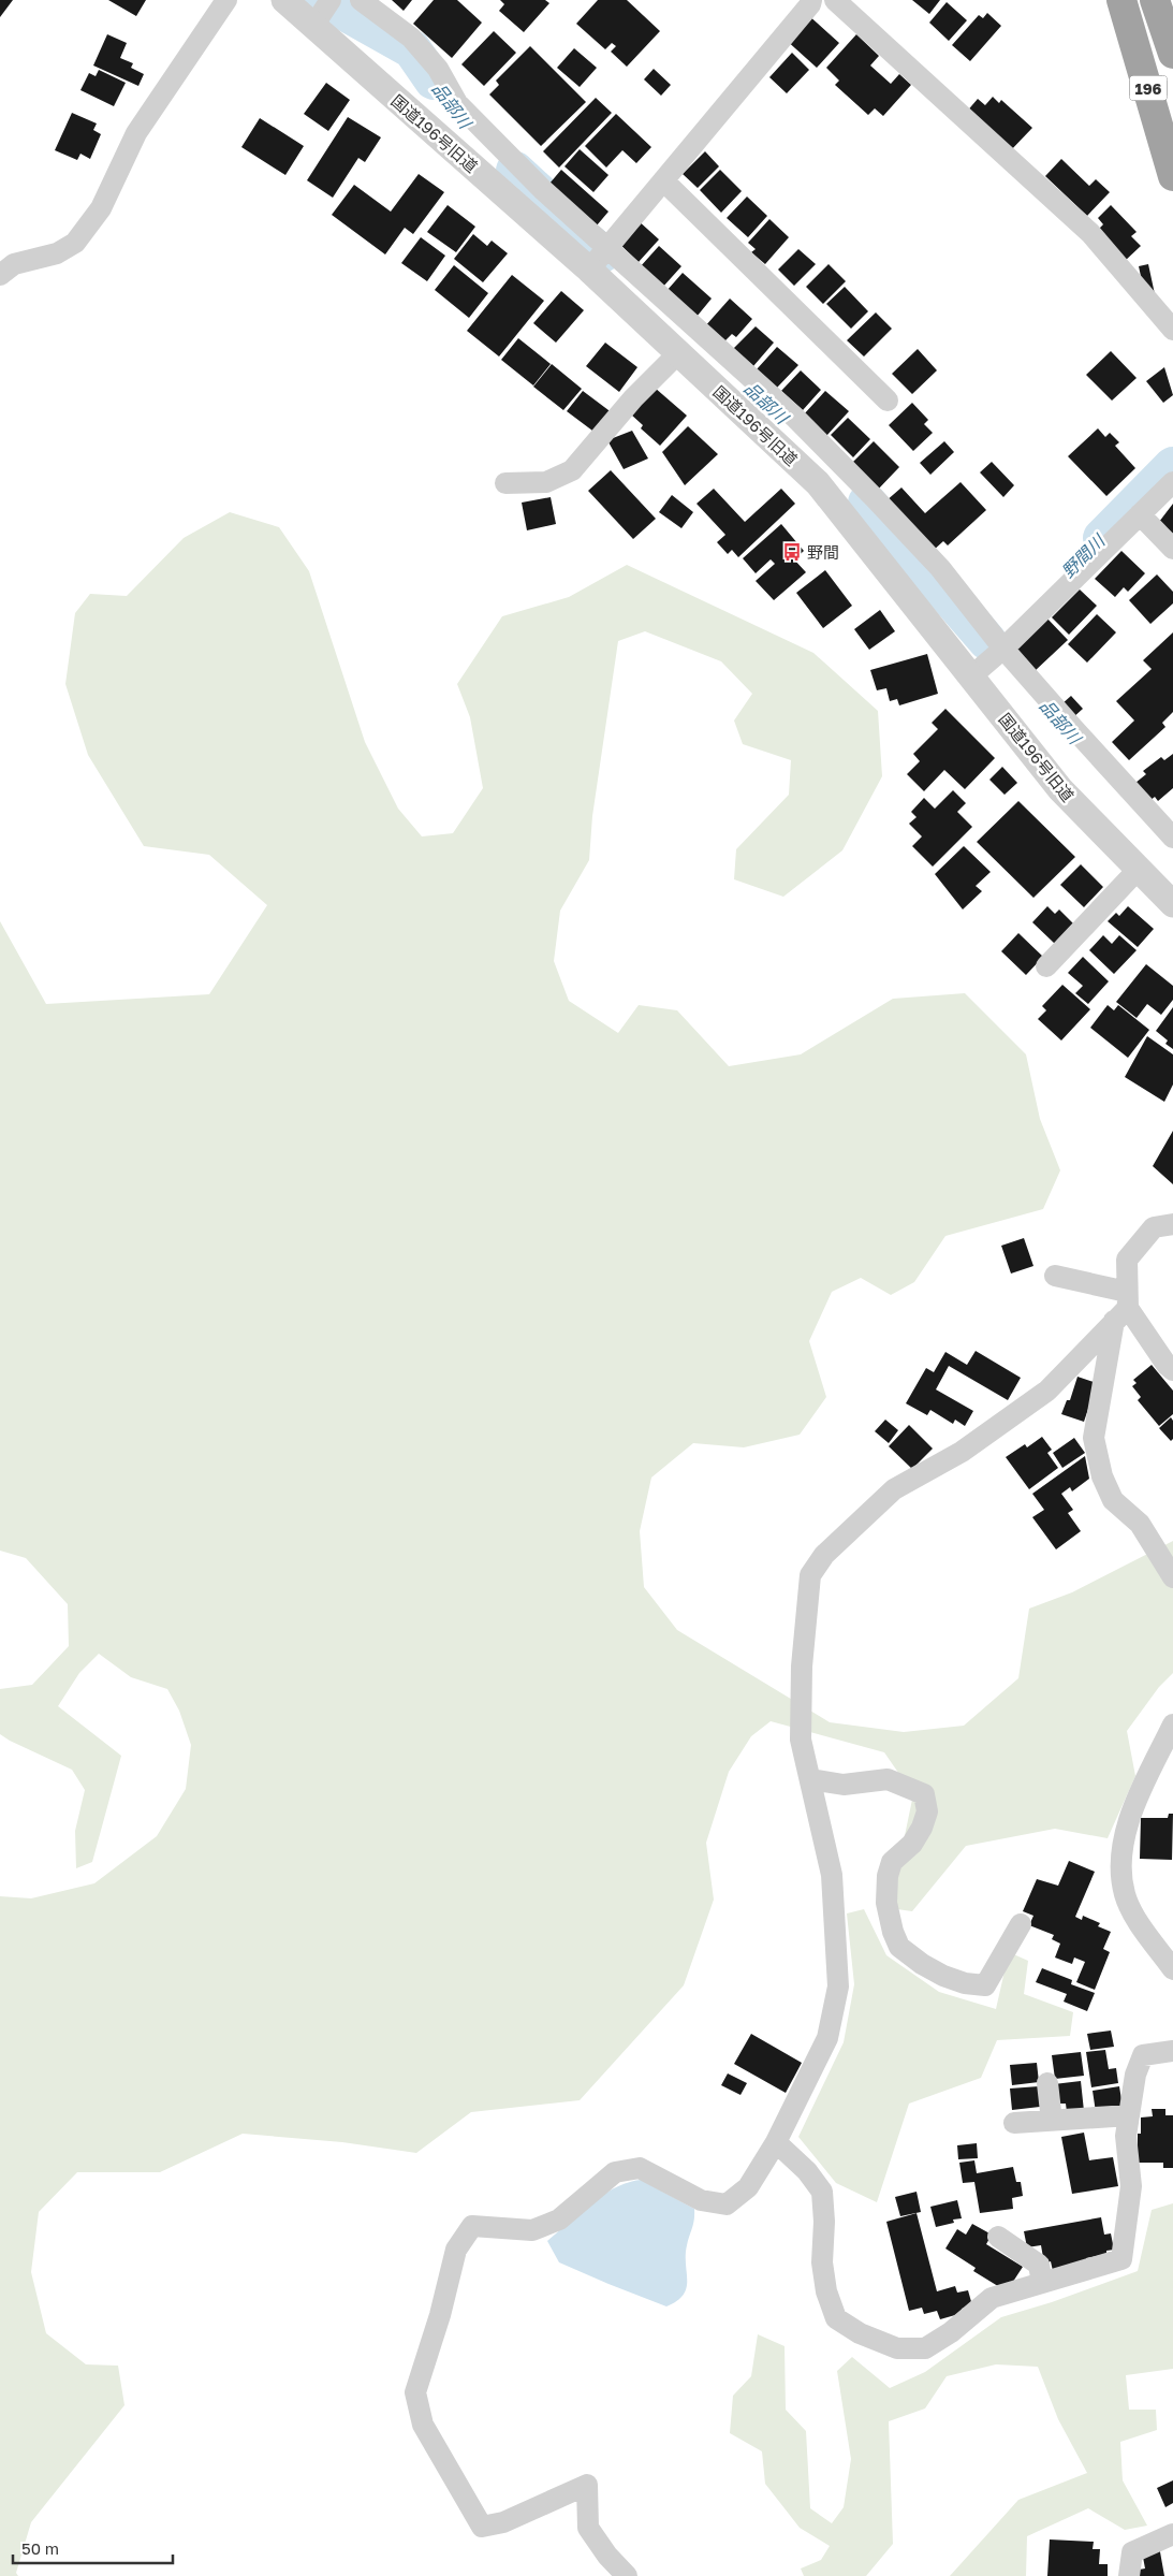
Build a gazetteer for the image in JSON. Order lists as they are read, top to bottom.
{
  "streets": {
    "highway": ["196"],
    "street": ["国道196号旧道"]
  },
  "water": ["品部川", "野間川"],
  "places": {
    "bus stop": ["野間"]
  },
  "scale_bar": "50 m"
}
